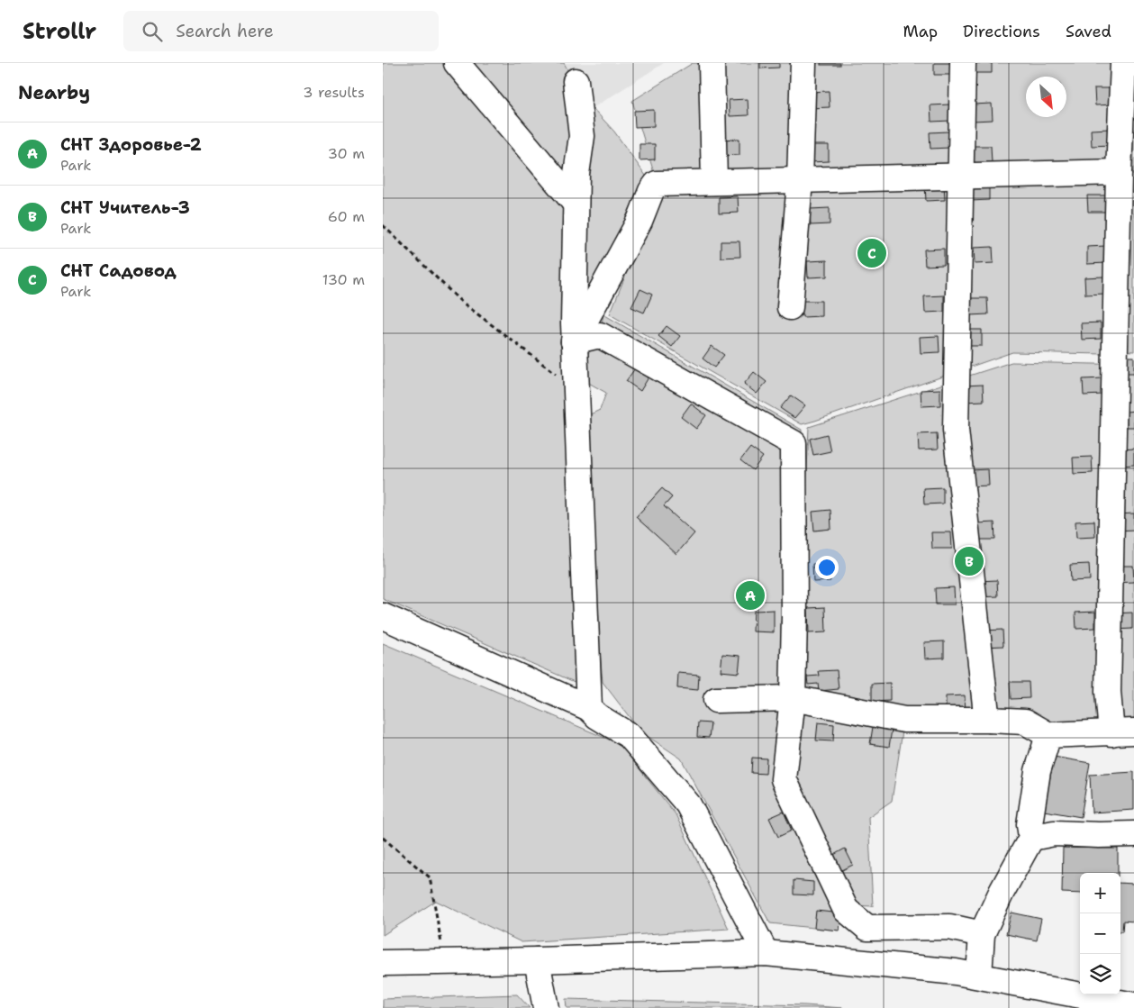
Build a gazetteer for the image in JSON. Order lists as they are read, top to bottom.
{
  "north": "bottom right",
  "page": {
    "header": "Strollr",
    "search": "Search here",
    "nav": ["Map", "Directions", "Saved"],
    "heading": ["Nearby", "3 results"],
    "list": [
      {
        "mark": "A",
        "name": "СНТ Здоровье-2",
        "note": "Park",
        "value": "30 m"
      },
      {
        "mark": "B",
        "name": "СНТ Учитель-3",
        "note": "Park",
        "value": "60 m"
      },
      {
        "mark": "C",
        "name": "СНТ Садовод",
        "note": "Park",
        "value": "130 m"
      }
    ],
    "pins": ["C", "B", "A"],
    "map_buttons": ["+", "−"]
  }
}
